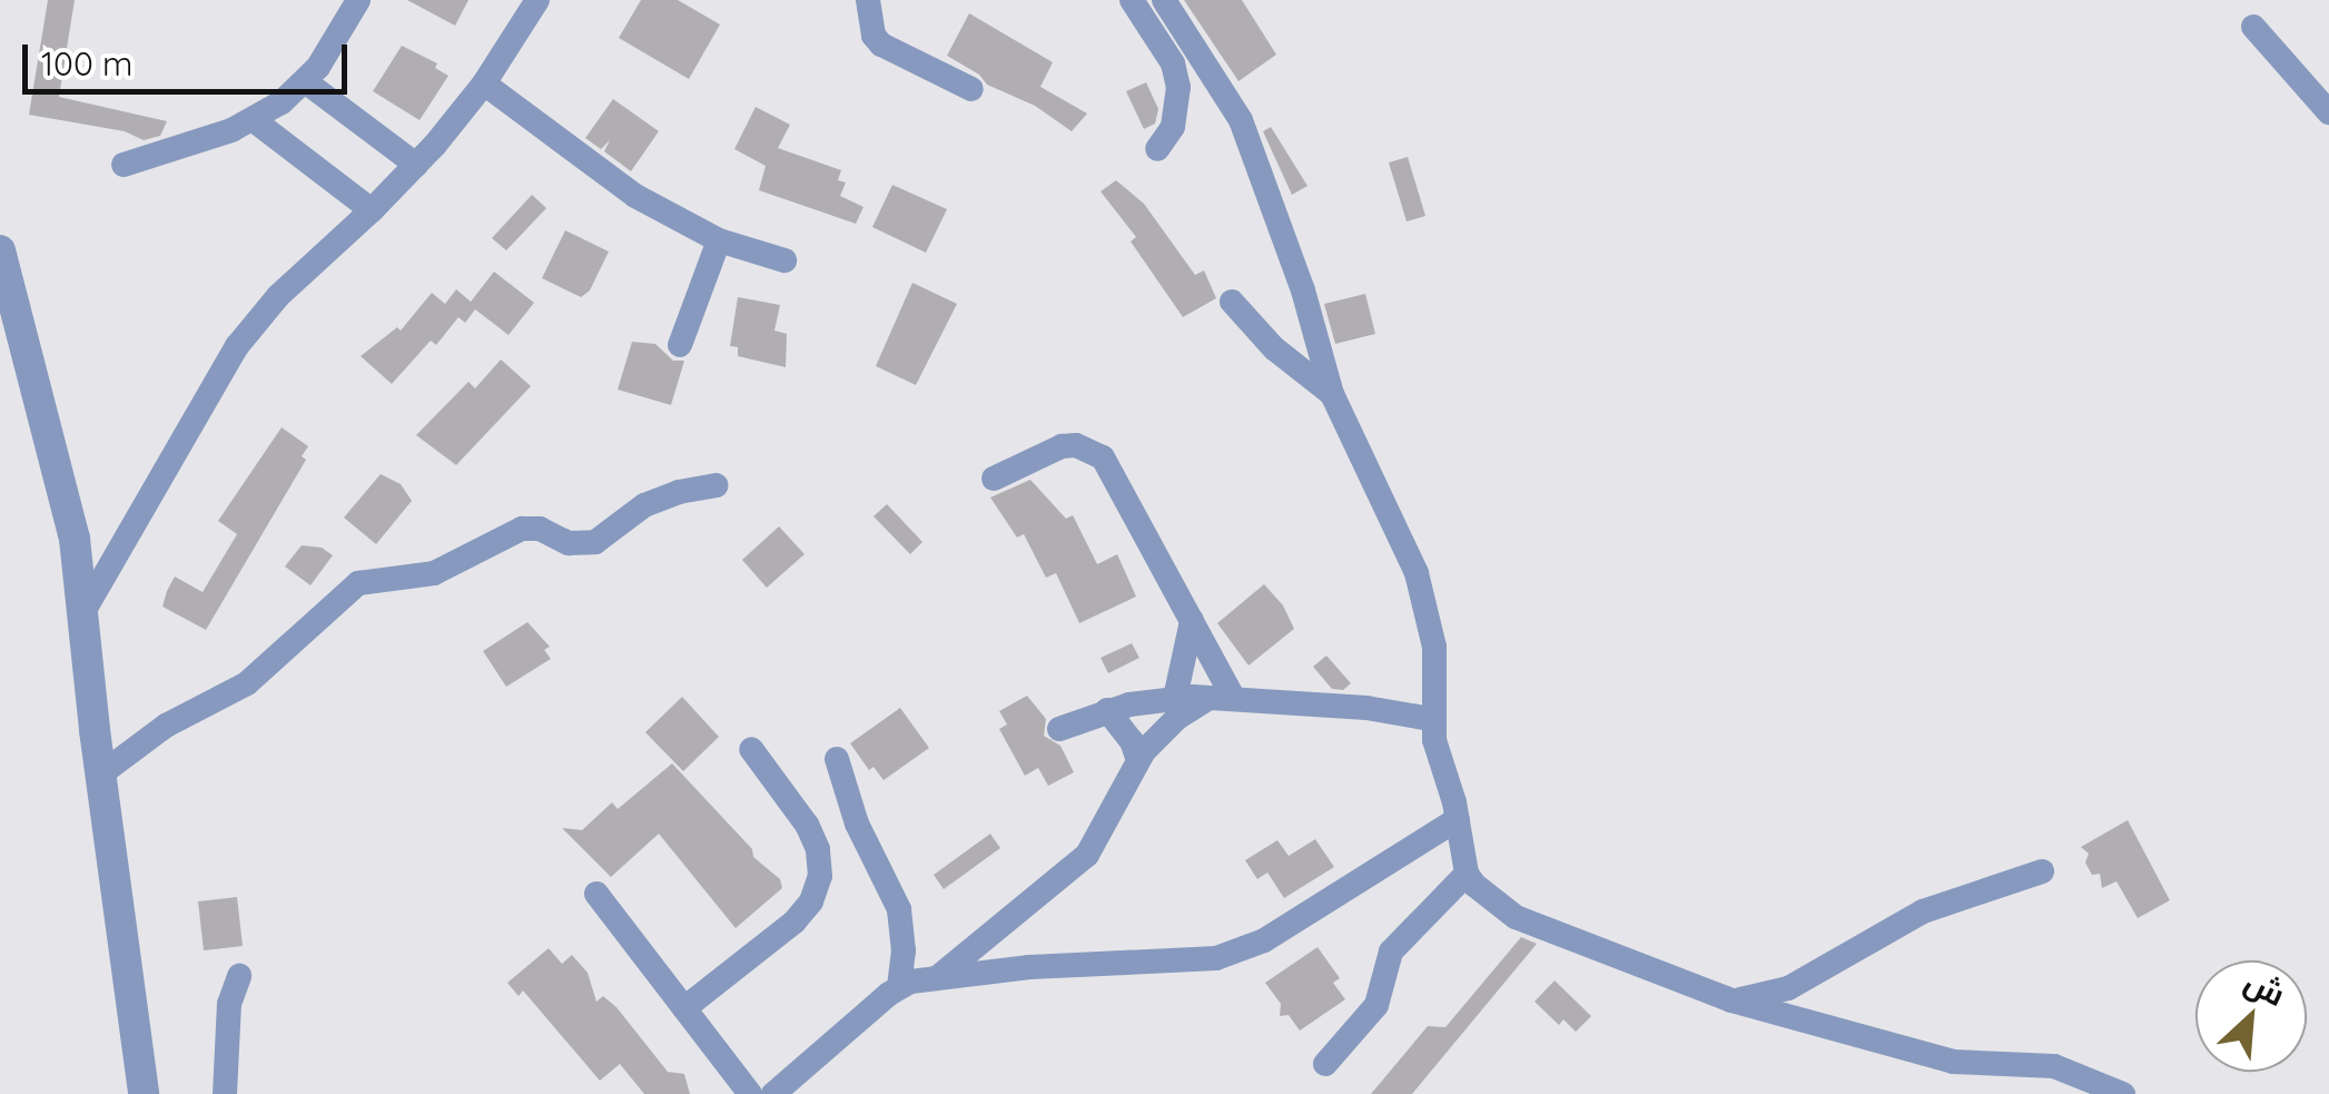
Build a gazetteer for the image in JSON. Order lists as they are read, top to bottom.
{
  "scale_bar": "100 m",
  "north": "top right"
}
